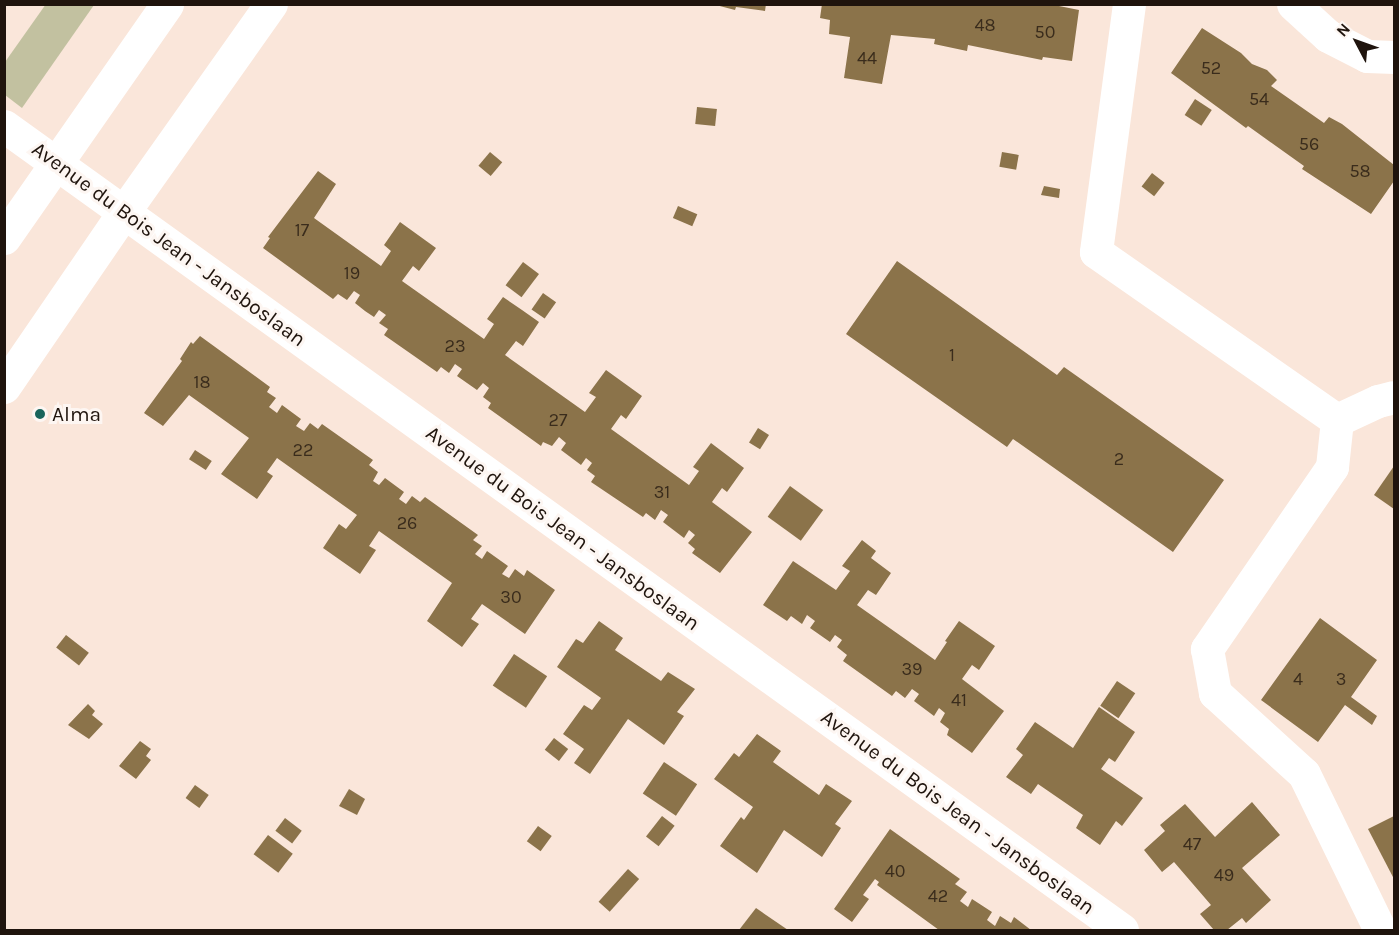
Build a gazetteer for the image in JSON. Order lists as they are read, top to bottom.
{
  "streets": {
    "street": ["Avenue du Bois Jean - Jansboslaan"]
  },
  "places": ["Alma"],
  "house_numbers": [
    "48",
    "50",
    "44",
    "52",
    "54",
    "56",
    "58",
    "17",
    "19",
    "23",
    "1",
    "18",
    "27",
    "22",
    "2",
    "31",
    "26",
    "30",
    "39",
    "4",
    "3",
    "41",
    "47",
    "40",
    "49",
    "42"
  ],
  "north": "top left"
}
